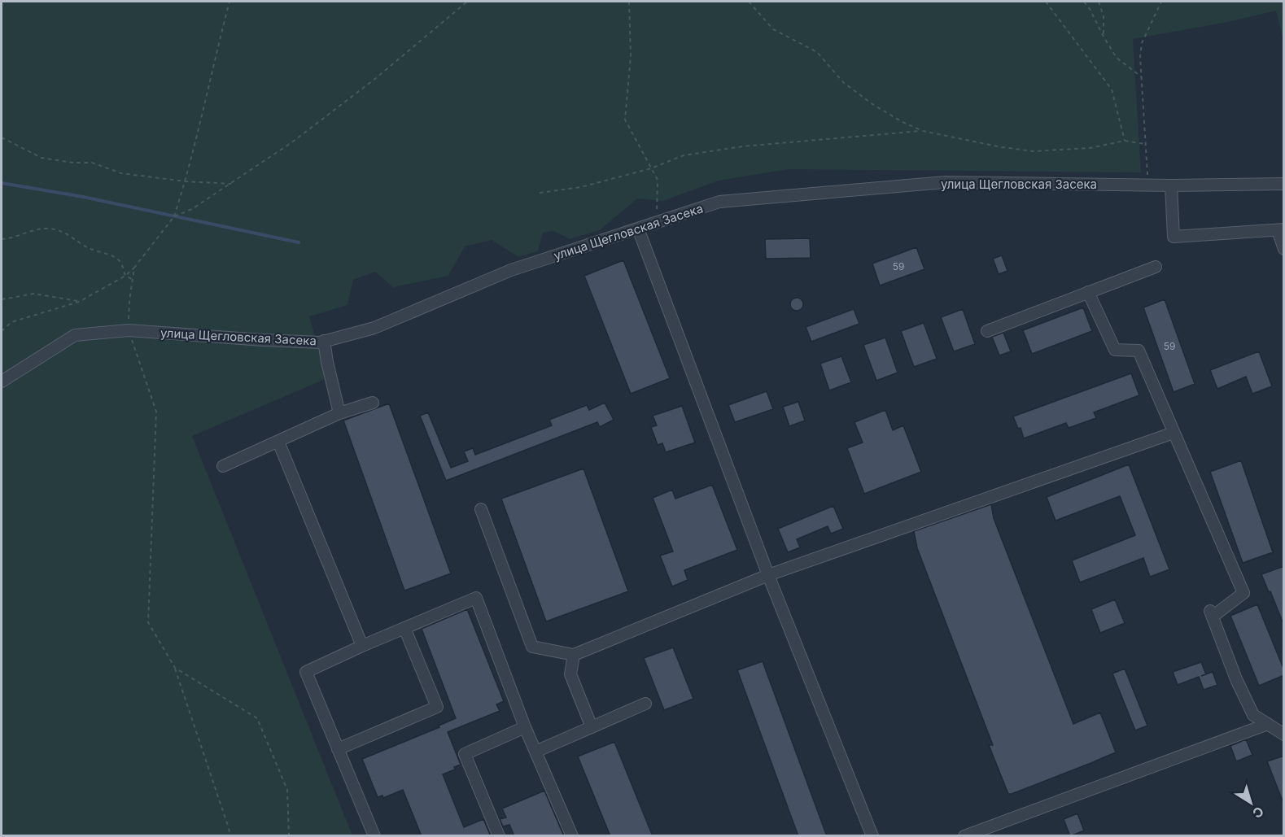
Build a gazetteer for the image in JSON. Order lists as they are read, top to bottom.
{
  "streets": {
    "street": ["улица Щегловская Засека"]
  },
  "house_numbers": ["59", "59"],
  "north": "bottom right"
}
